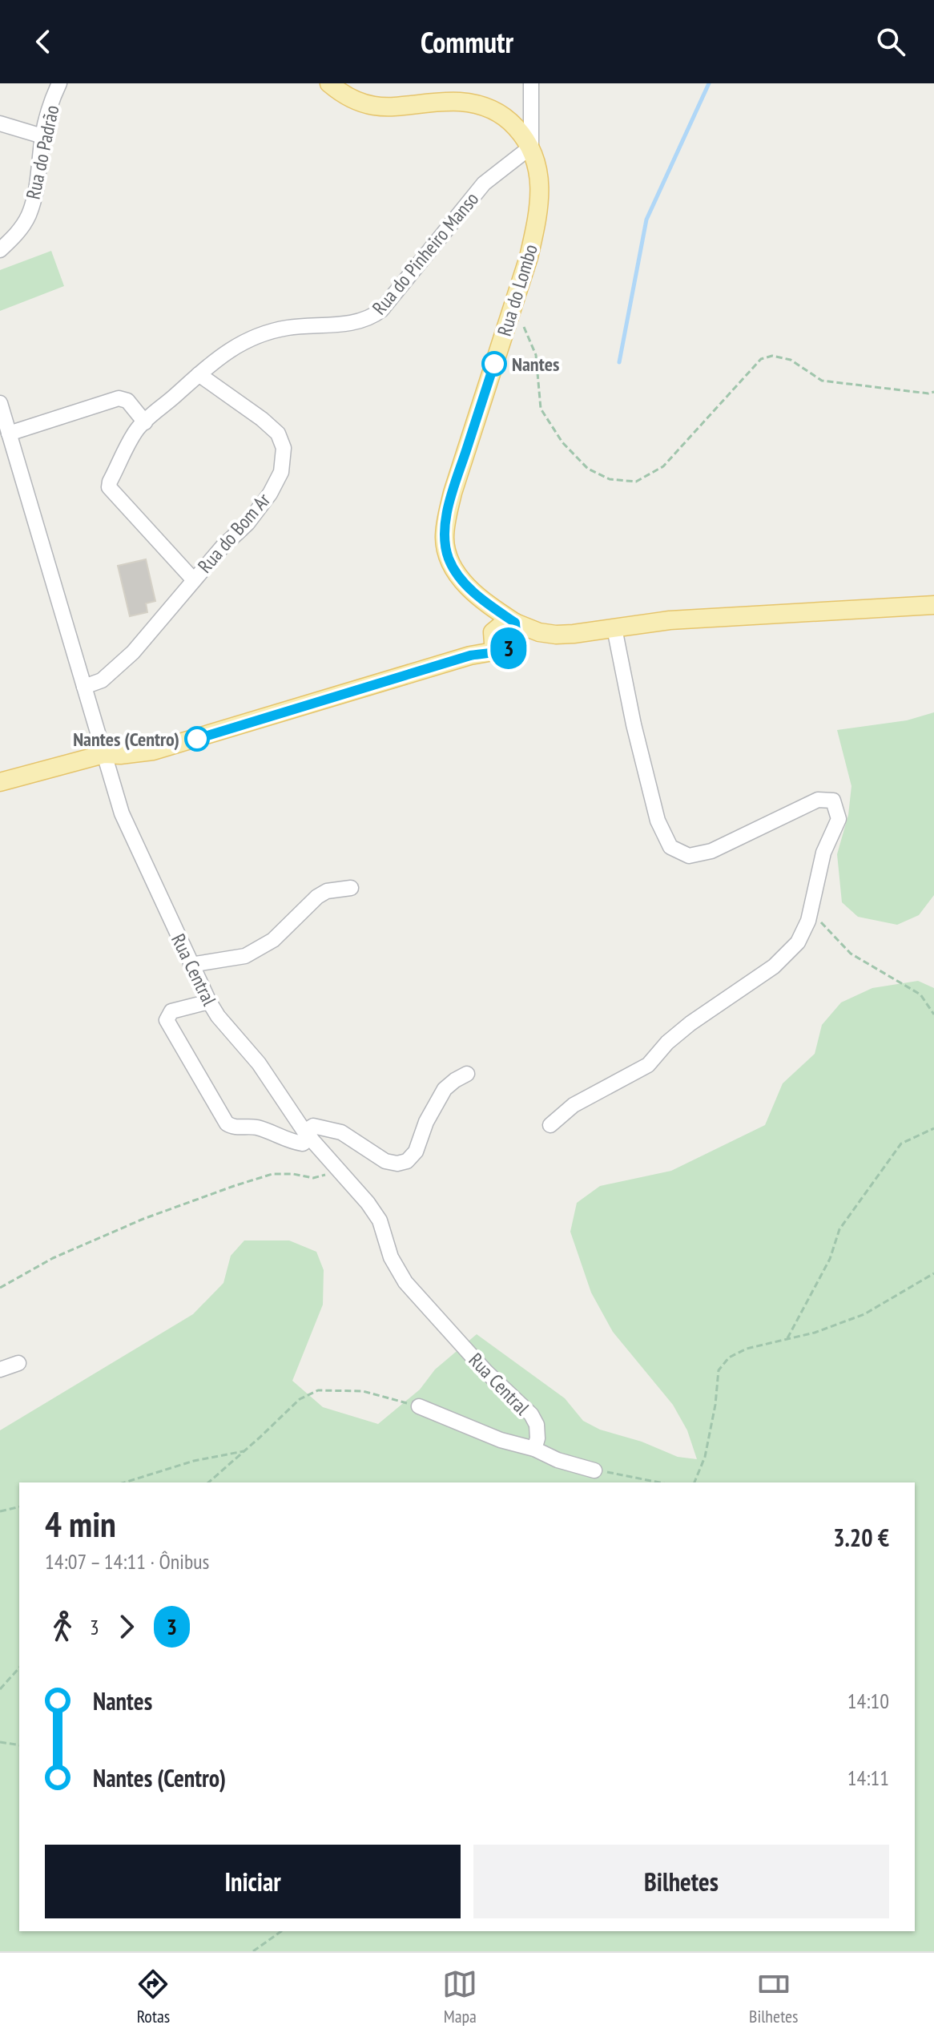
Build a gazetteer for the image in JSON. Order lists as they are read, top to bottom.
{
  "streets": {
    "main road": ["Rua do Lombo"],
    "street": [
      "Rua do Padrão",
      "Rua do Pinheiro Manso",
      "Rua do Bom Ar",
      "Rua Central"
    ]
  },
  "crossings": [
    ["Rua do Pinheiro Manso", "Rua do Lombo"],
    ["Rua do Pinheiro Manso", "Rua do Bom Ar"],
    ["Rua do Bom Ar", "Rua Central"]
  ],
  "places": ["Nantes", "Nantes (Centro)"],
  "lines": ["bus line 3"],
  "page": {
    "header": "Commutr",
    "on_map": "3",
    "heading": ["4 min", "14:07 – 14:11 · Ônibus", "3.20 €"],
    "legs": ["3", "3"],
    "list": [
      {
        "name": "Nantes",
        "value": "14:10"
      },
      {
        "name": "Nantes (Centro)",
        "value": "14:11"
      }
    ],
    "buttons": ["Iniciar", "Bilhetes"],
    "tabs": ["Rotas", "Mapa", "Bilhetes"]
  }
}
